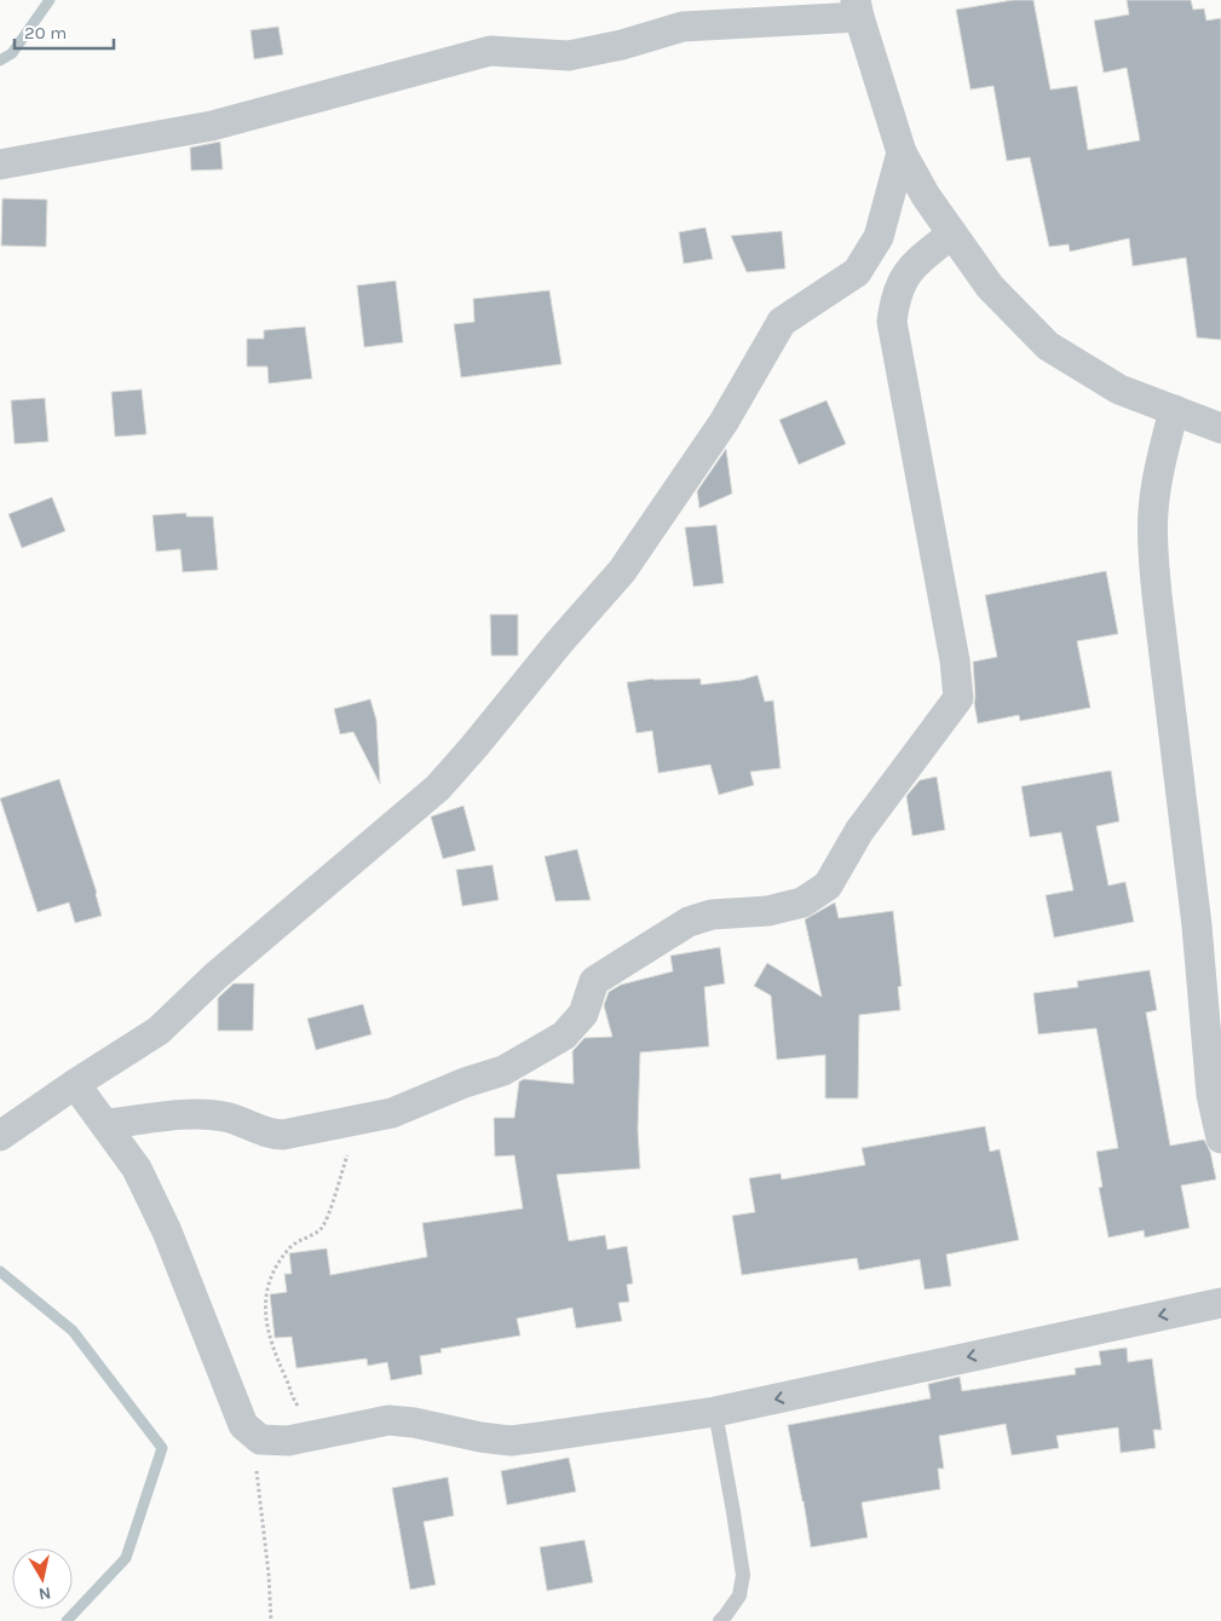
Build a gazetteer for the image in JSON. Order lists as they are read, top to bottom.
{
  "scale_bar": "20 m",
  "north": "bottom"
}
